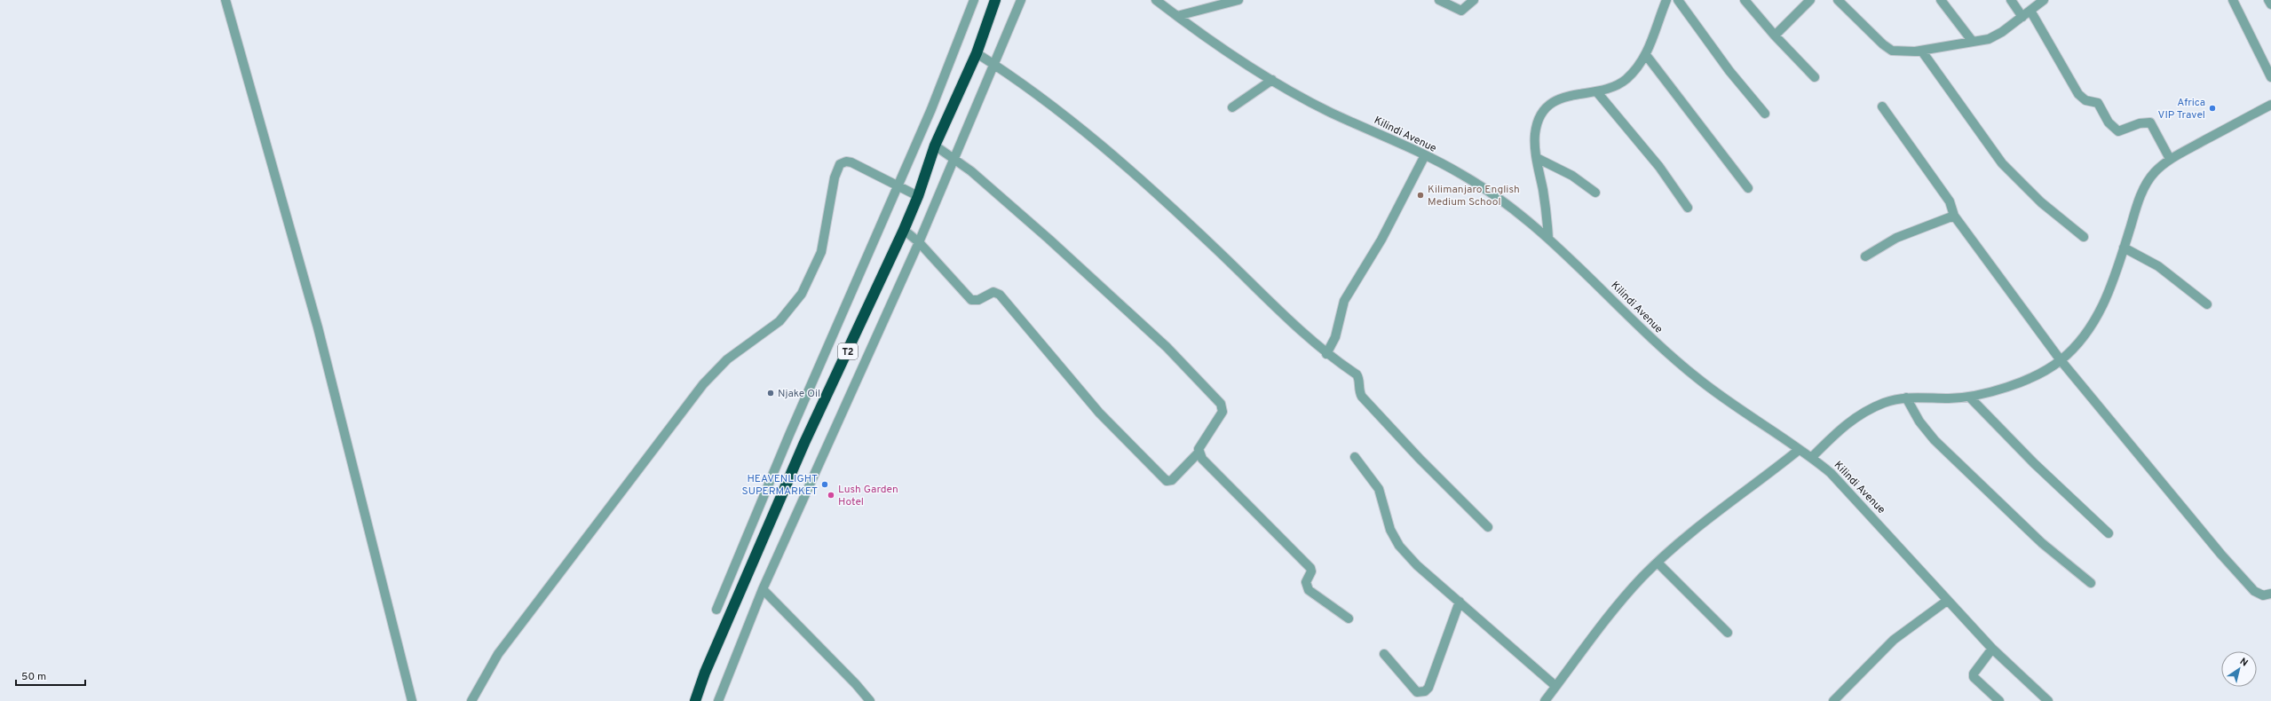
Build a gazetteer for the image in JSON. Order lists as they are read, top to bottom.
{
  "streets": {
    "highway": ["T2"],
    "street": ["Kilindi Avenue"]
  },
  "places": [
    "Africa VIP Travel",
    "Kilimanjaro English Medium School",
    "Njake Oil",
    "HEAVENLIGHT SUPERMARKET",
    "Lush Garden Hotel"
  ],
  "scale_bar": "50 m",
  "north": "top right"
}
